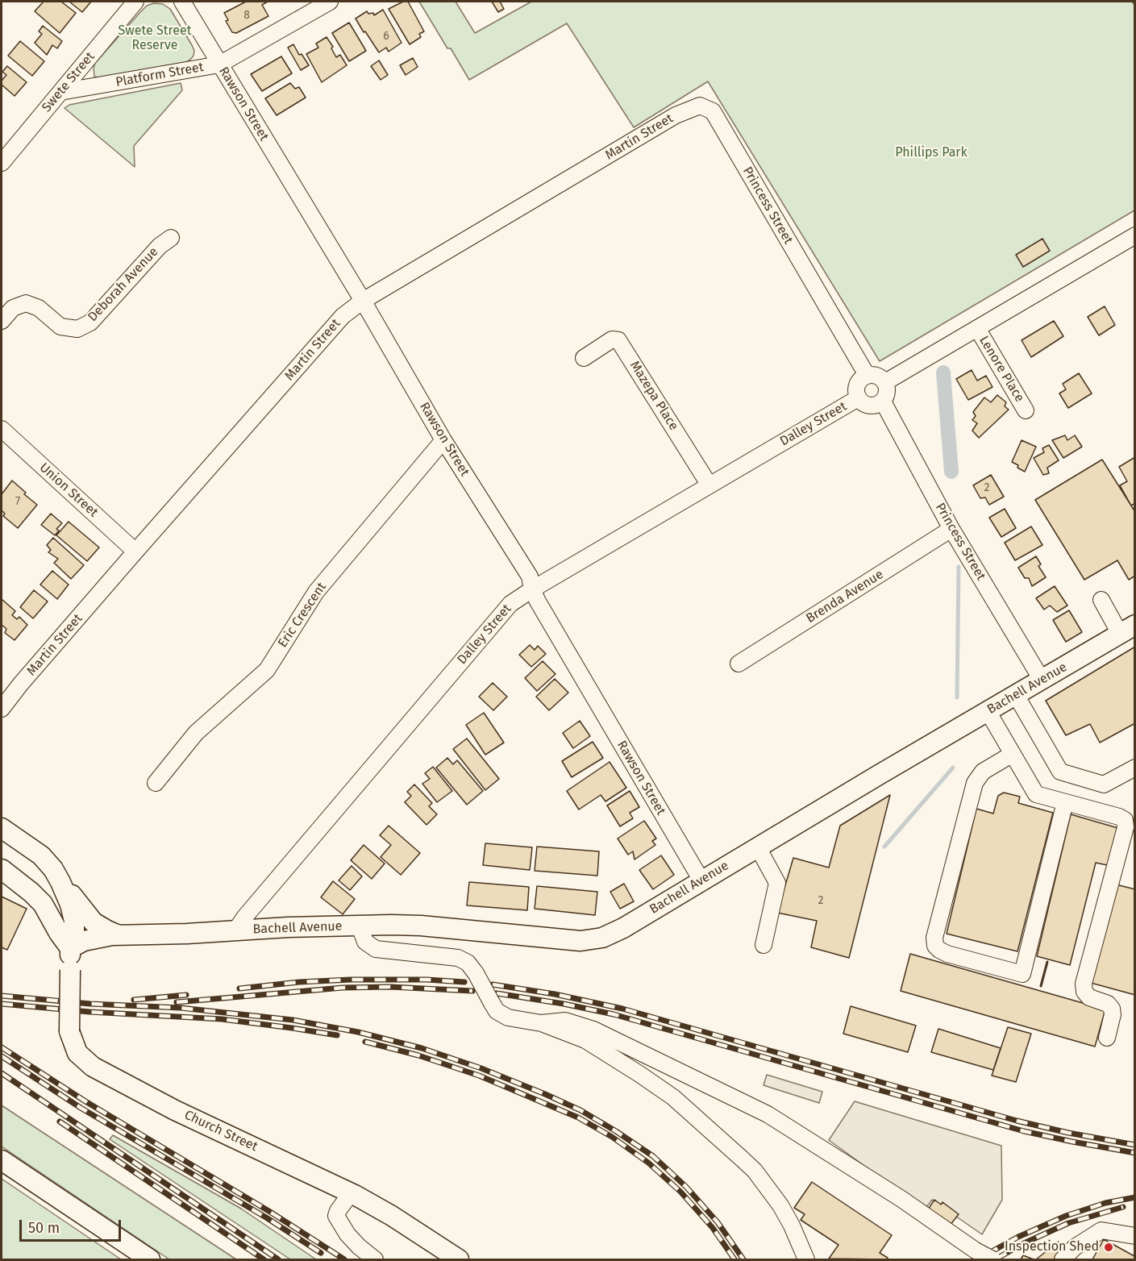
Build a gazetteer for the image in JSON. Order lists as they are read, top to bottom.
{
  "streets": {
    "main road": ["Bachell Avenue", "Church Street"],
    "street": [
      "Platform Street",
      "Swete Street",
      "Rawson Street",
      "Martin Street",
      "Princess Street",
      "Deborah Avenue",
      "Lenore Place",
      "Mazepa Place",
      "Dalley Street",
      "Union Street",
      "Brenda Avenue",
      "Eric Crescent"
    ]
  },
  "crossings": [
    ["Platform Street", "Swete Street"],
    ["Platform Street", "Rawson Street"],
    ["Rawson Street", "Martin Street"],
    ["Rawson Street", "Dalley Street"],
    ["Rawson Street", "Eric Crescent"],
    ["Rawson Street", "Bachell Avenue"],
    ["Martin Street", "Princess Street"],
    ["Martin Street", "Union Street"],
    ["Princess Street", "Dalley Street"],
    ["Princess Street", "Brenda Avenue"],
    ["Princess Street", "Bachell Avenue"],
    ["Mazepa Place", "Dalley Street"],
    ["Dalley Street", "Bachell Avenue"],
    ["Bachell Avenue", "Church Street"]
  ],
  "parks": ["Swete Street Reserve", "Phillips Park"],
  "places": ["Inspection Shed"],
  "house_numbers": [
    "8",
    "6",
    "2",
    "7",
    "2"
  ],
  "scale_bar": "50 m"
}
